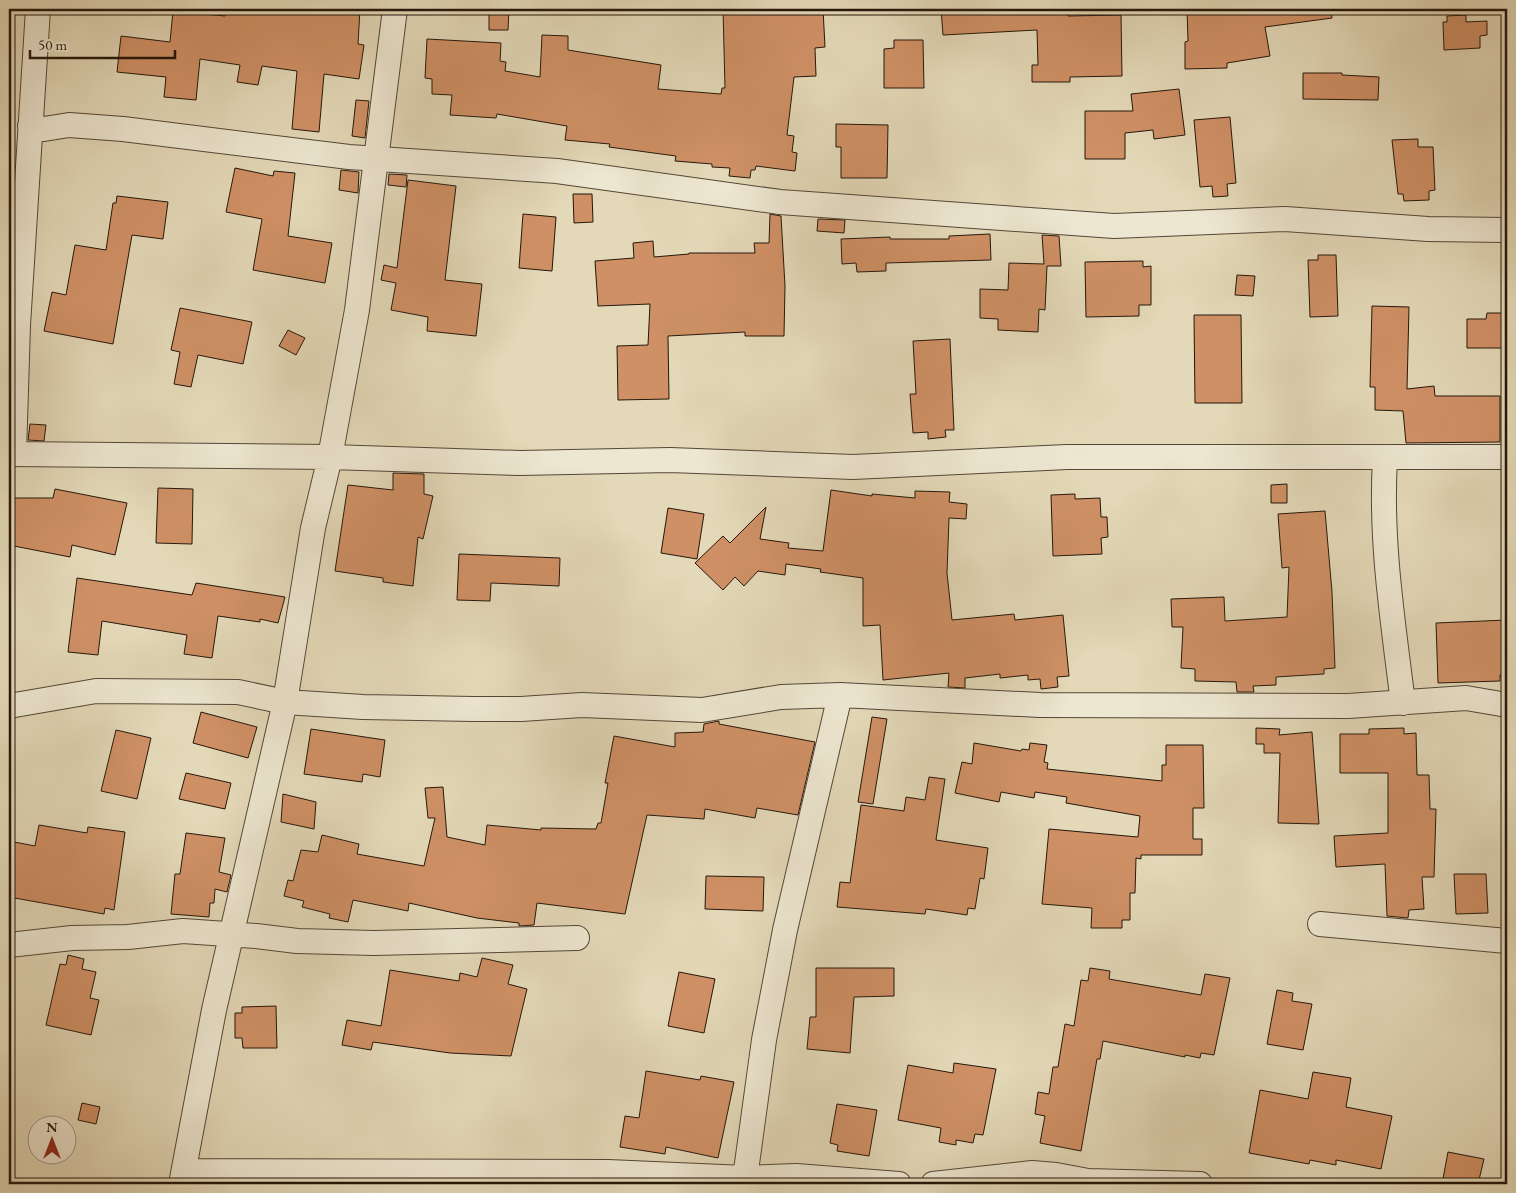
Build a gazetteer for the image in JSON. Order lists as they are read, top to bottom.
{
  "scale_bar": "50 m",
  "north": "top"
}
